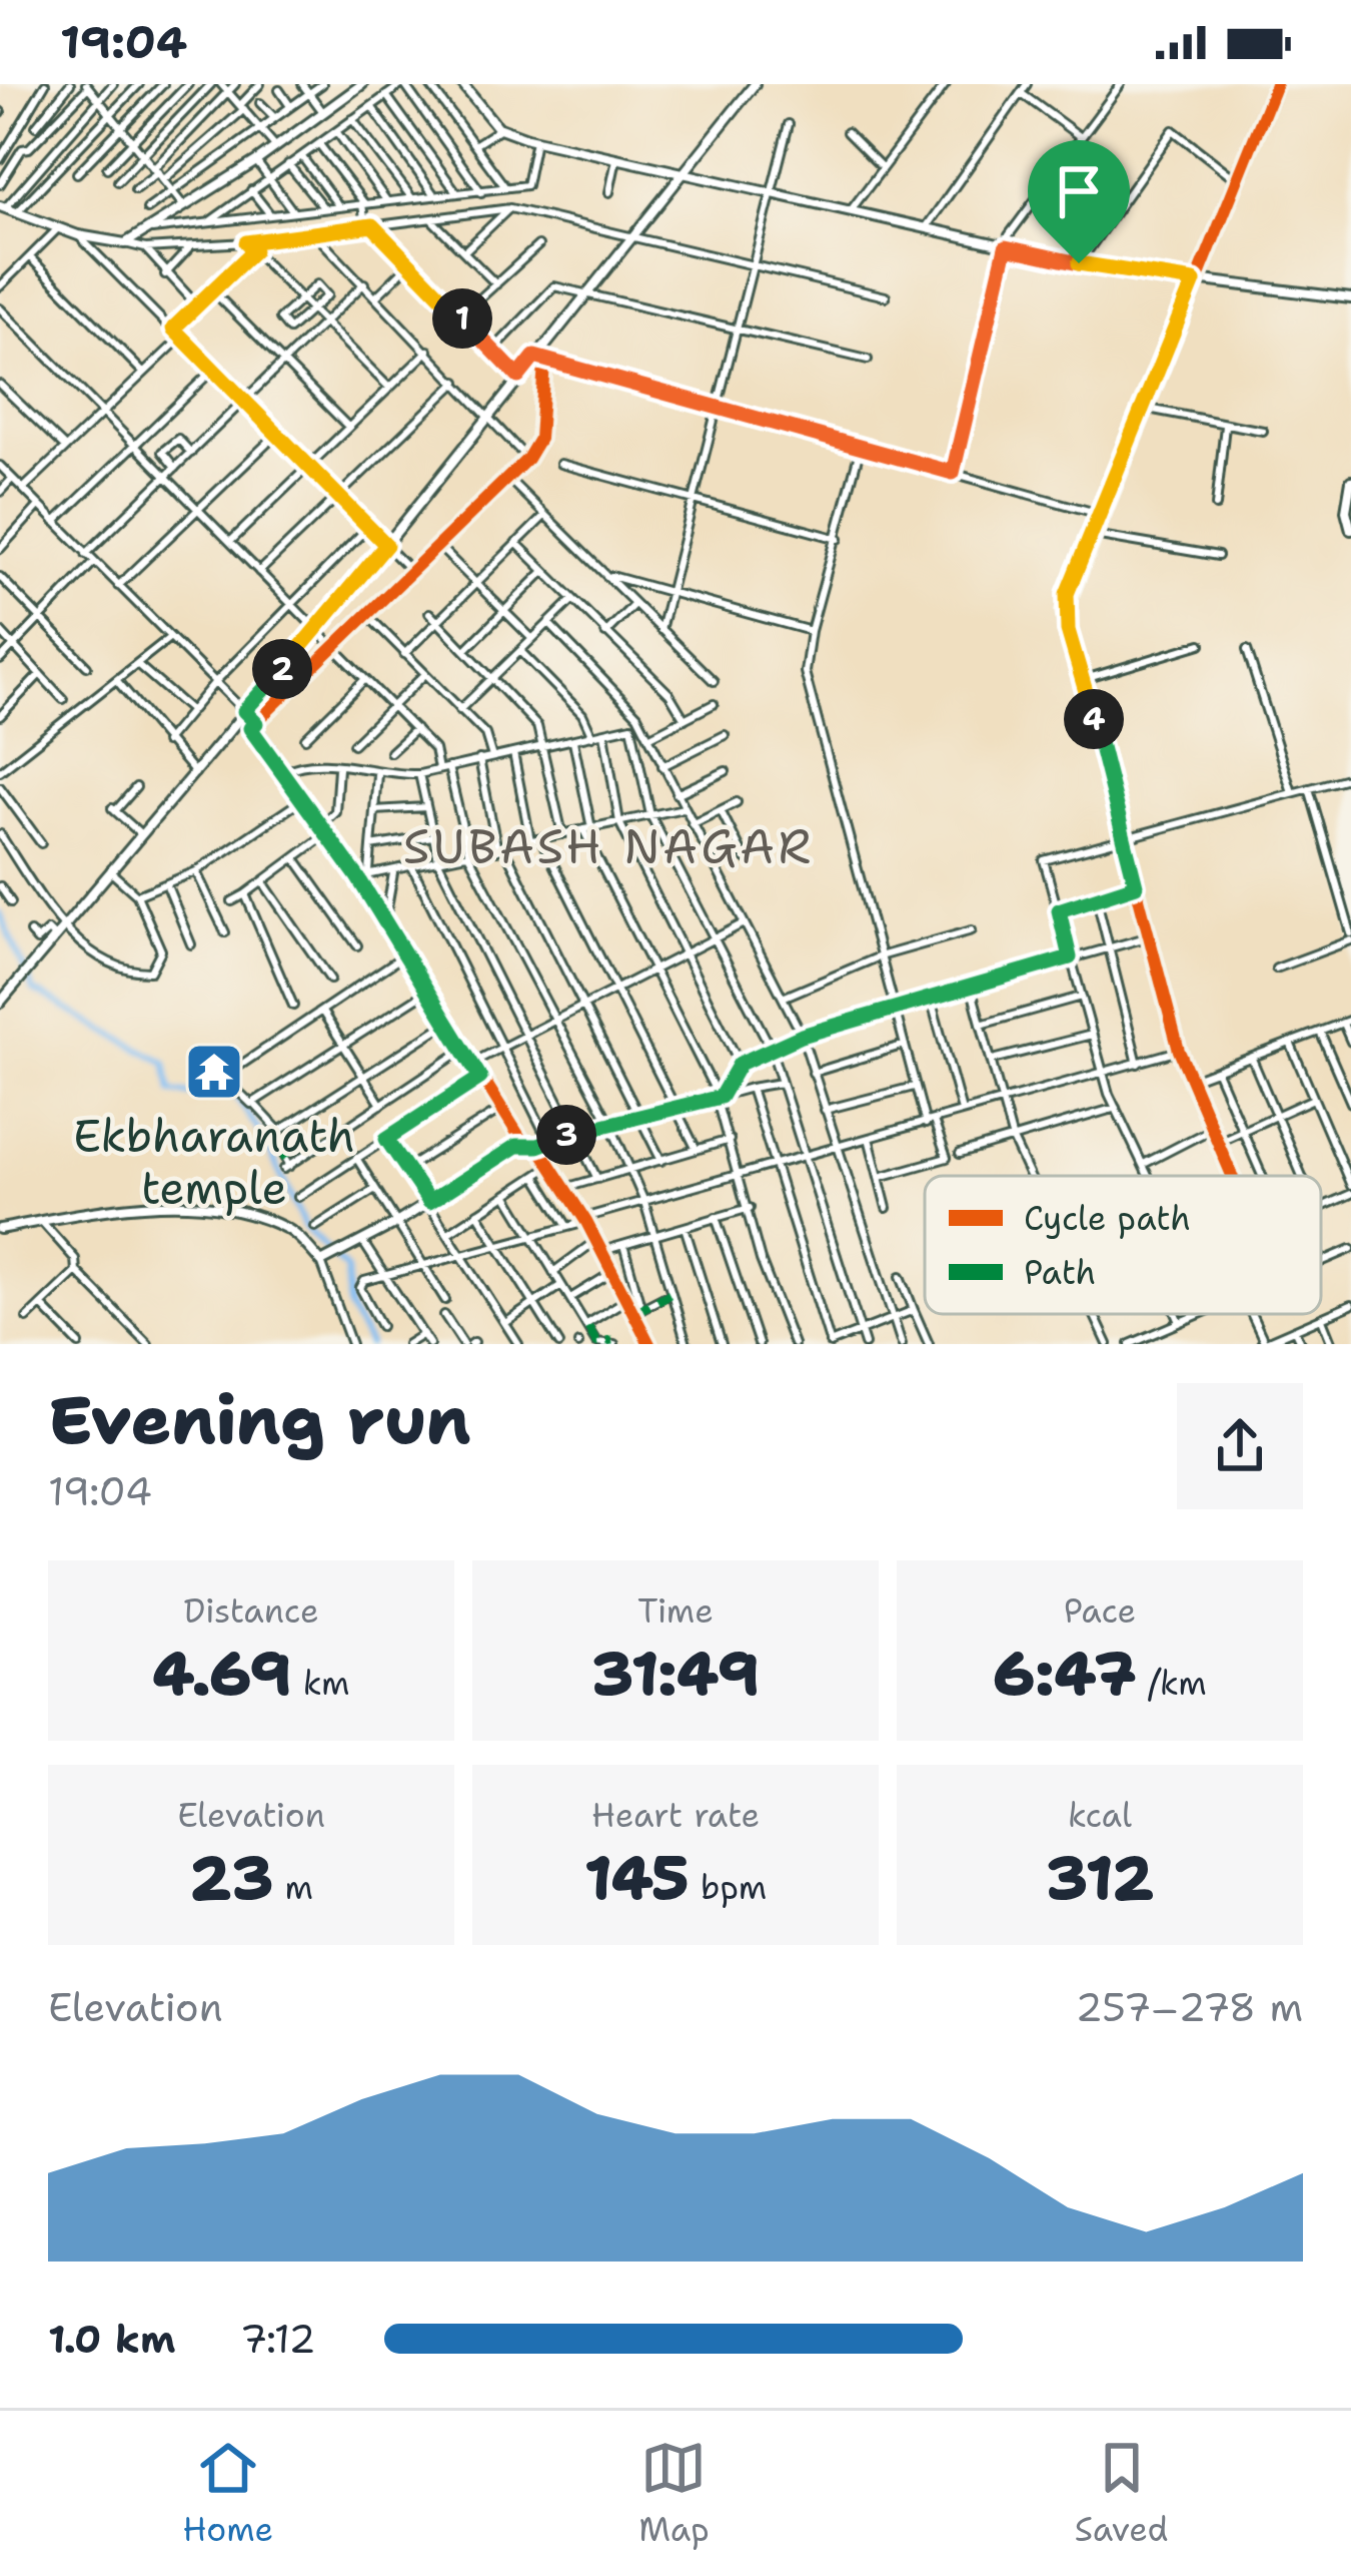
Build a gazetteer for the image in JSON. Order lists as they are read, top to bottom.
{
  "districts": ["SUBASH NAGAR"],
  "places": {
    "temple": ["Ekbharanath temple"]
  },
  "legend": ["Cycle path", "Path"],
  "page": {
    "status": "19:04",
    "pins": [
      "1",
      "2",
      "4",
      "3"
    ],
    "heading": ["Evening run", "19:04"],
    "stats": [
      ["Distance", "4.69 km"],
      ["Time", "31:49"],
      ["Pace", "6:47 /km"],
      ["Elevation", "23 m"],
      ["Heart rate", "145 bpm"],
      ["kcal", "312"]
    ],
    "chart": ["Elevation", "257–278 m"],
    "list": [
      {
        "name": "1.0 km",
        "note": "7:12"
      }
    ],
    "tabs": ["Home", "Map", "Saved"]
  }
}
